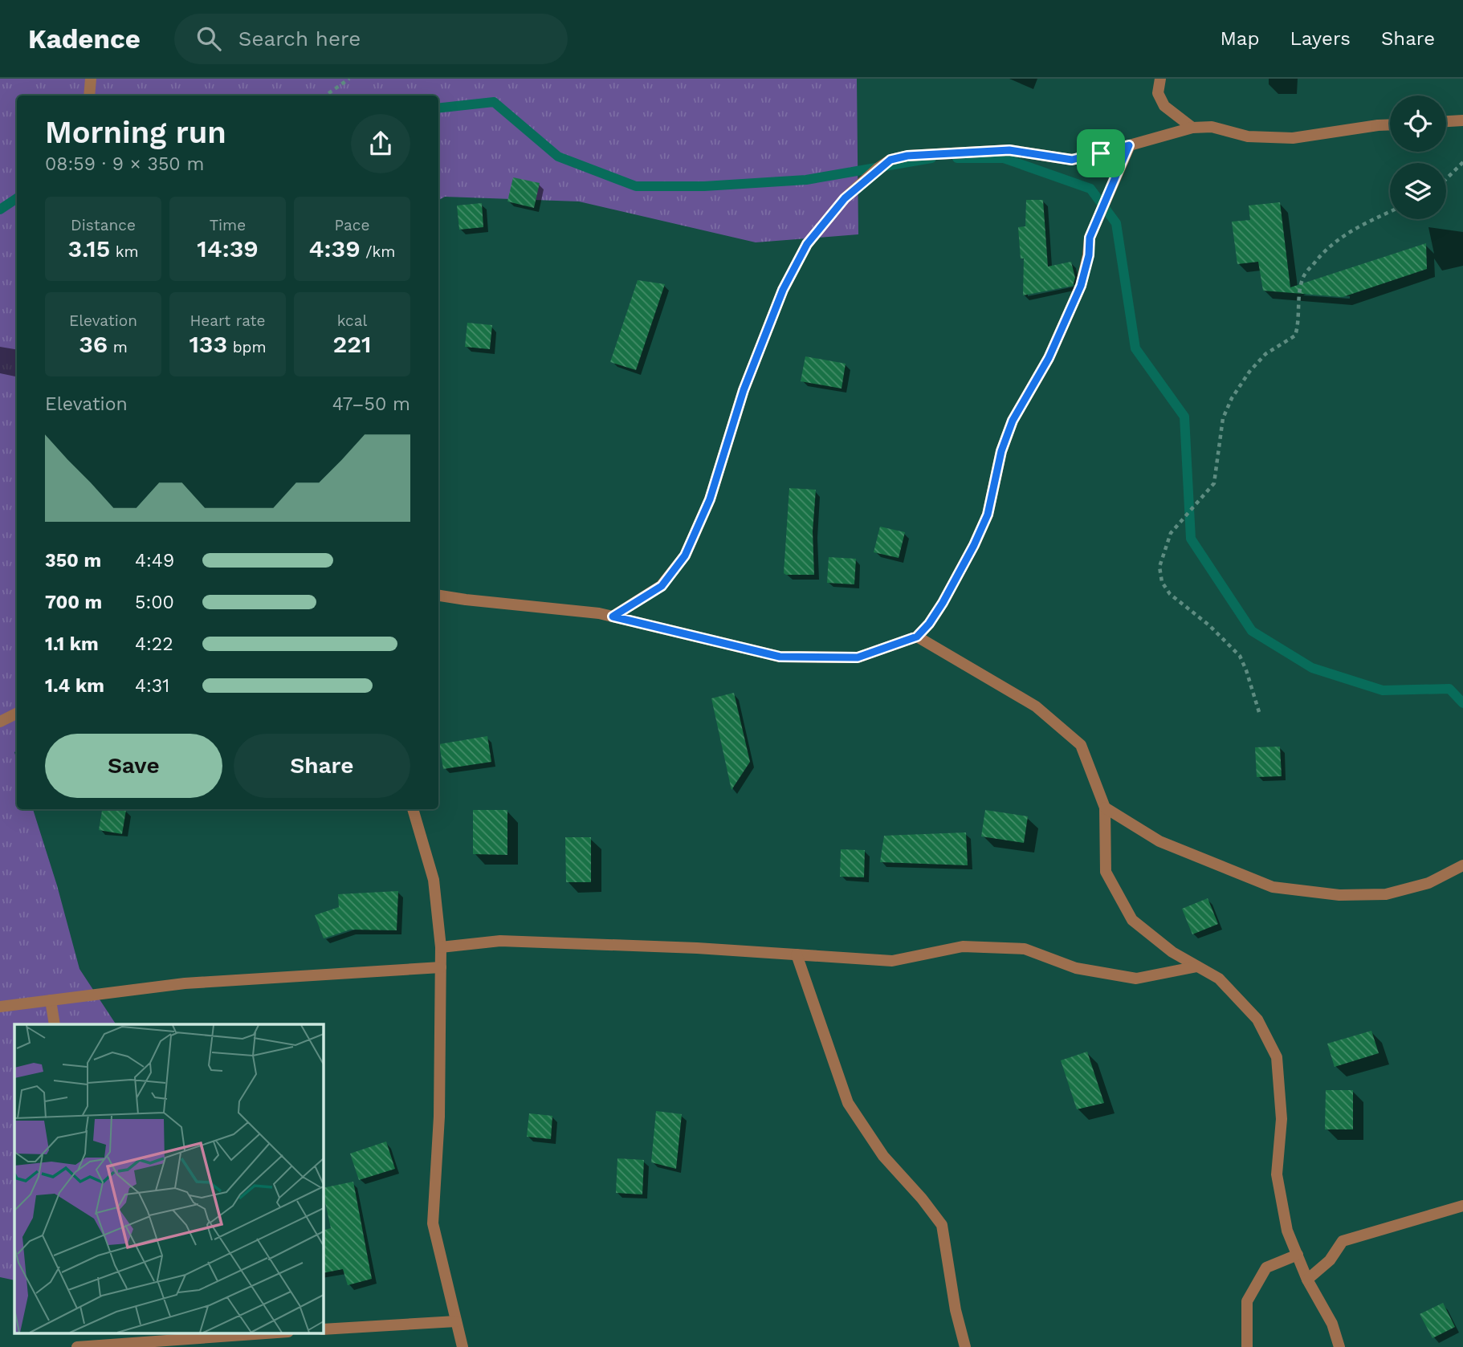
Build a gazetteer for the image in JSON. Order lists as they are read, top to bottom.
{
  "page": {
    "header": "Kadence",
    "search": "Search here",
    "nav": ["Map", "Layers", "Share"],
    "heading": ["Morning run", "08:59 · 9 × 350 m"],
    "stats": [
      ["Distance", "3.15 km"],
      ["Time", "14:39"],
      ["Pace", "4:39 /km"],
      ["Elevation", "36 m"],
      ["Heart rate", "133 bpm"],
      ["kcal", "221"]
    ],
    "chart": ["Elevation", "47–50 m"],
    "list": [
      {
        "name": "350 m",
        "note": "4:49"
      },
      {
        "name": "700 m",
        "note": "5:00"
      },
      {
        "name": "1.1 km",
        "note": "4:22"
      },
      {
        "name": "1.4 km",
        "note": "4:31"
      }
    ],
    "buttons": ["Save", "Share"]
  }
}
